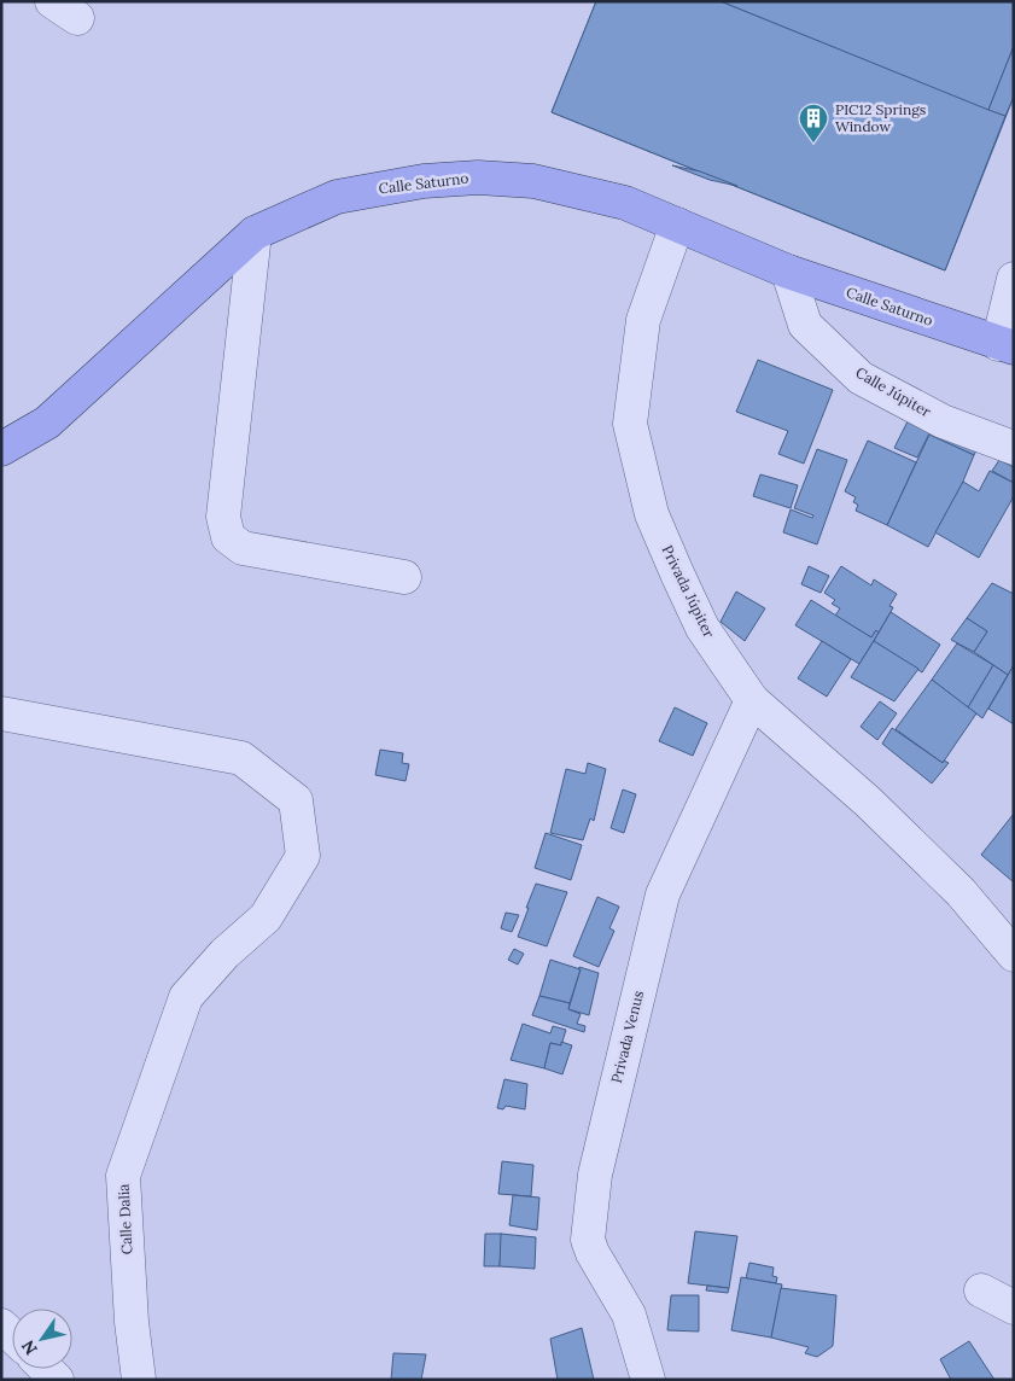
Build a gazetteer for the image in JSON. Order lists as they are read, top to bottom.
{
  "streets": {
    "main road": ["Calle Saturno"],
    "street": [
      "Calle Júpiter",
      "Privada Júpiter",
      "Privada Venus",
      "Calle Dalia"
    ]
  },
  "crossings": [
    ["Calle Saturno", "Calle Júpiter"],
    ["Calle Saturno", "Privada Júpiter"],
    ["Privada Júpiter", "Privada Venus"]
  ],
  "places": {
    "building": ["PIC12 Springs Window"]
  },
  "north": "bottom left"
}
